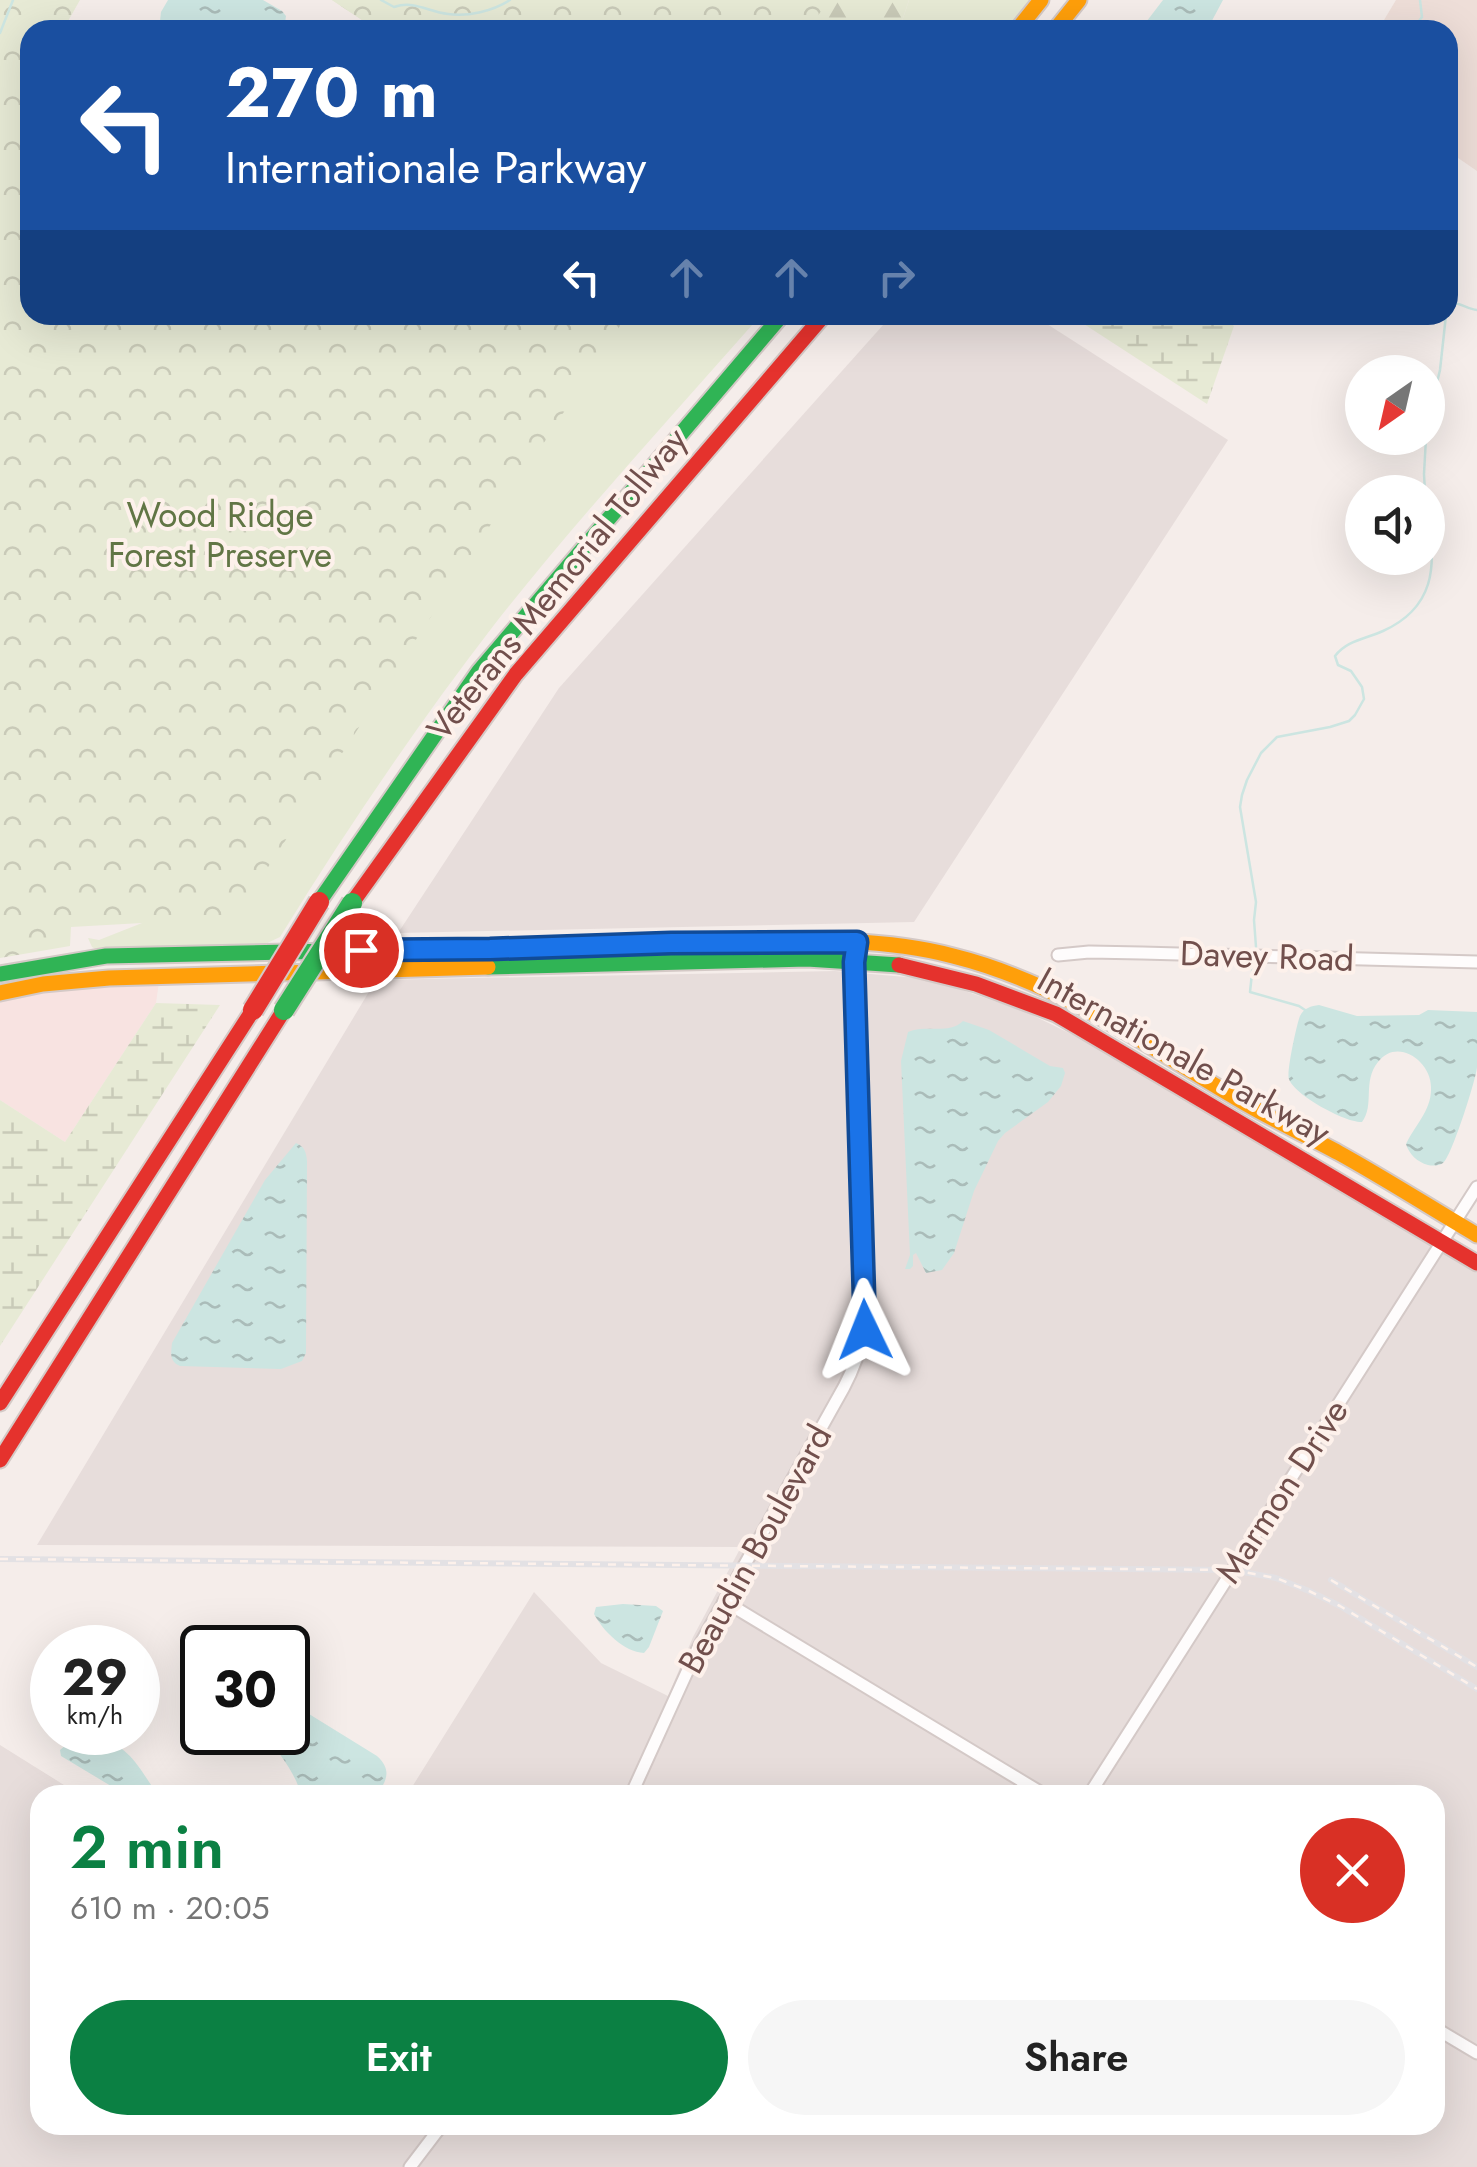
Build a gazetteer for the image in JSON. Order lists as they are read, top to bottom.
{
  "streets": {
    "main road": ["Veterans Memorial Tollway", "Internationale Parkway"],
    "street": ["Davey Road", "Marmon Drive", "Beaudin Boulevard"]
  },
  "crossings": [
    ["Internationale Parkway", "Marmon Drive"],
    ["Internationale Parkway", "Beaudin Boulevard"]
  ],
  "parks": ["Wood Ridge Forest Preserve"],
  "north": "bottom left",
  "page": {
    "turn": ["270 m", "Internationale Parkway"],
    "speed": "29 km/h",
    "limit": "30",
    "heading": ["2 min", "610 m · 20:05"],
    "buttons": ["Exit", "Share"]
  }
}
